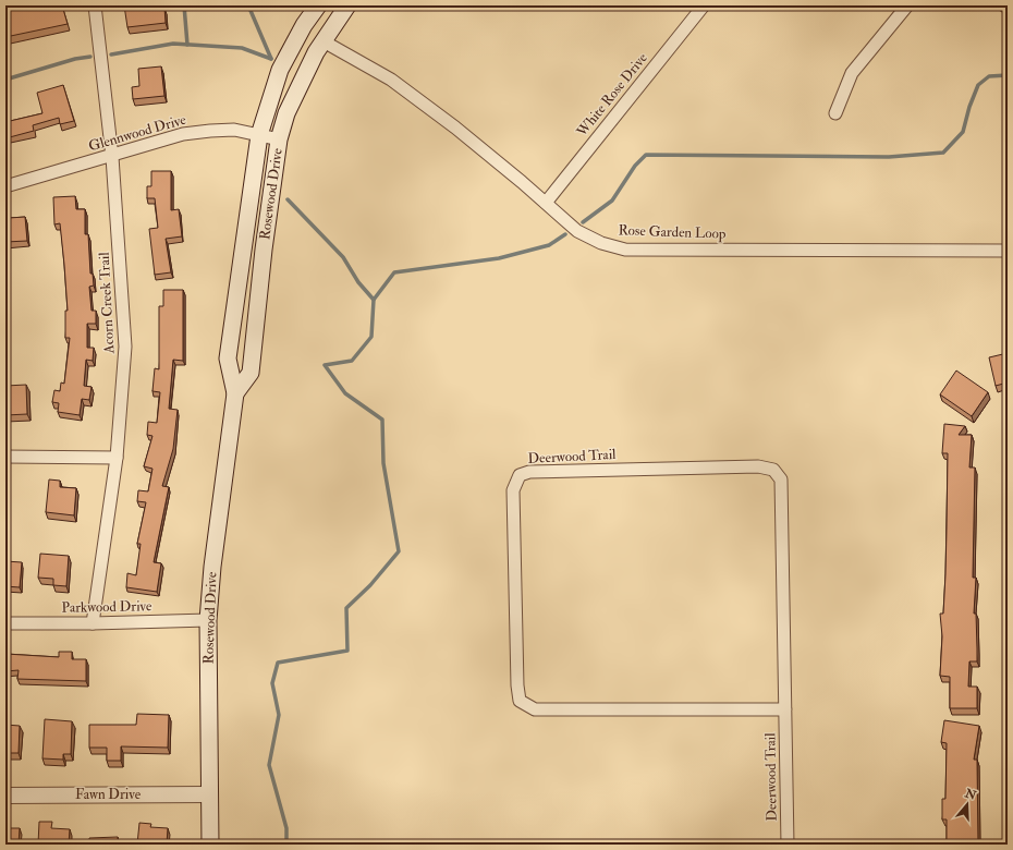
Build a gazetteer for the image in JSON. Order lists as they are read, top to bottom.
{
  "streets": {
    "main road": ["Rosewood Drive"],
    "street": [
      "White Rose Drive",
      "Glennwood Drive",
      "Rose Garden Loop",
      "Acorn Creek Trail",
      "Deerwood Trail",
      "Parkwood Drive",
      "Fawn Drive"
    ]
  },
  "crossings": [
    ["White Rose Drive", "Rose Garden Loop"],
    ["Glennwood Drive", "Rosewood Drive"],
    ["Glennwood Drive", "Acorn Creek Trail"],
    ["Rosewood Drive", "Rose Garden Loop"],
    ["Rosewood Drive", "Parkwood Drive"],
    ["Rosewood Drive", "Fawn Drive"],
    ["Acorn Creek Trail", "Parkwood Drive"]
  ],
  "north": "top"
}
